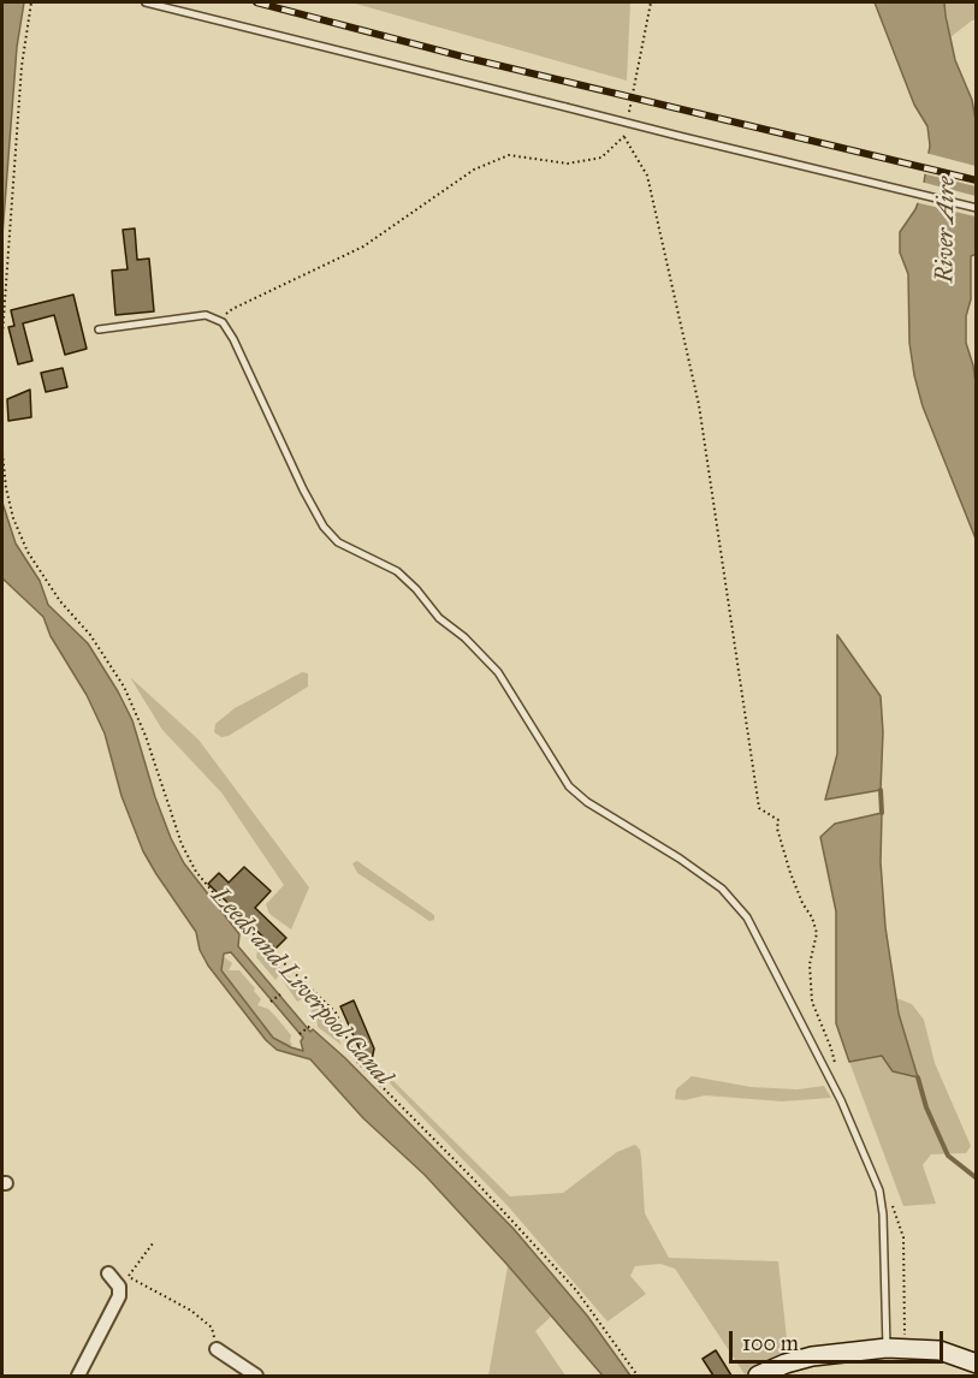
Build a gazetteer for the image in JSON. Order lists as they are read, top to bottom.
{
  "water": ["River Aire", "Leeds and Liverpool Canal"],
  "scale_bar": "100 m"
}
